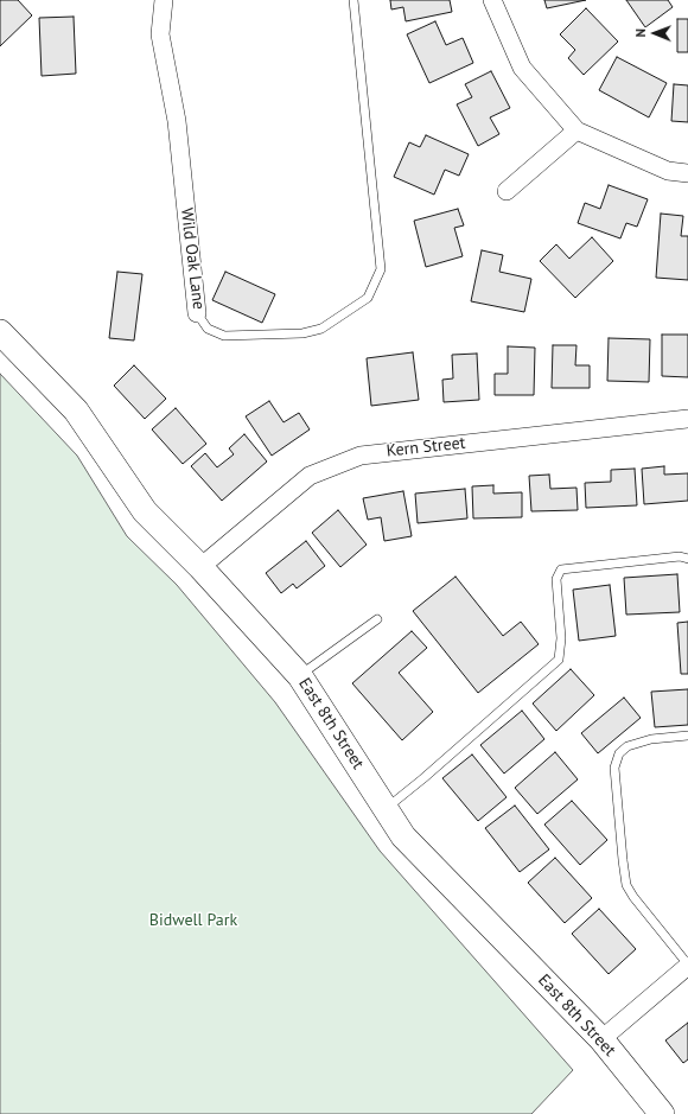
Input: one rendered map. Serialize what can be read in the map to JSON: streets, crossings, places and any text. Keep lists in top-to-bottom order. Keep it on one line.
{"streets":{"street":["Wild Oak Lane","Kern Street","East 8th Street"]},"crossings":[["Kern Street","East 8th Street"]],"parks":["Bidwell Park"],"north":"left"}
